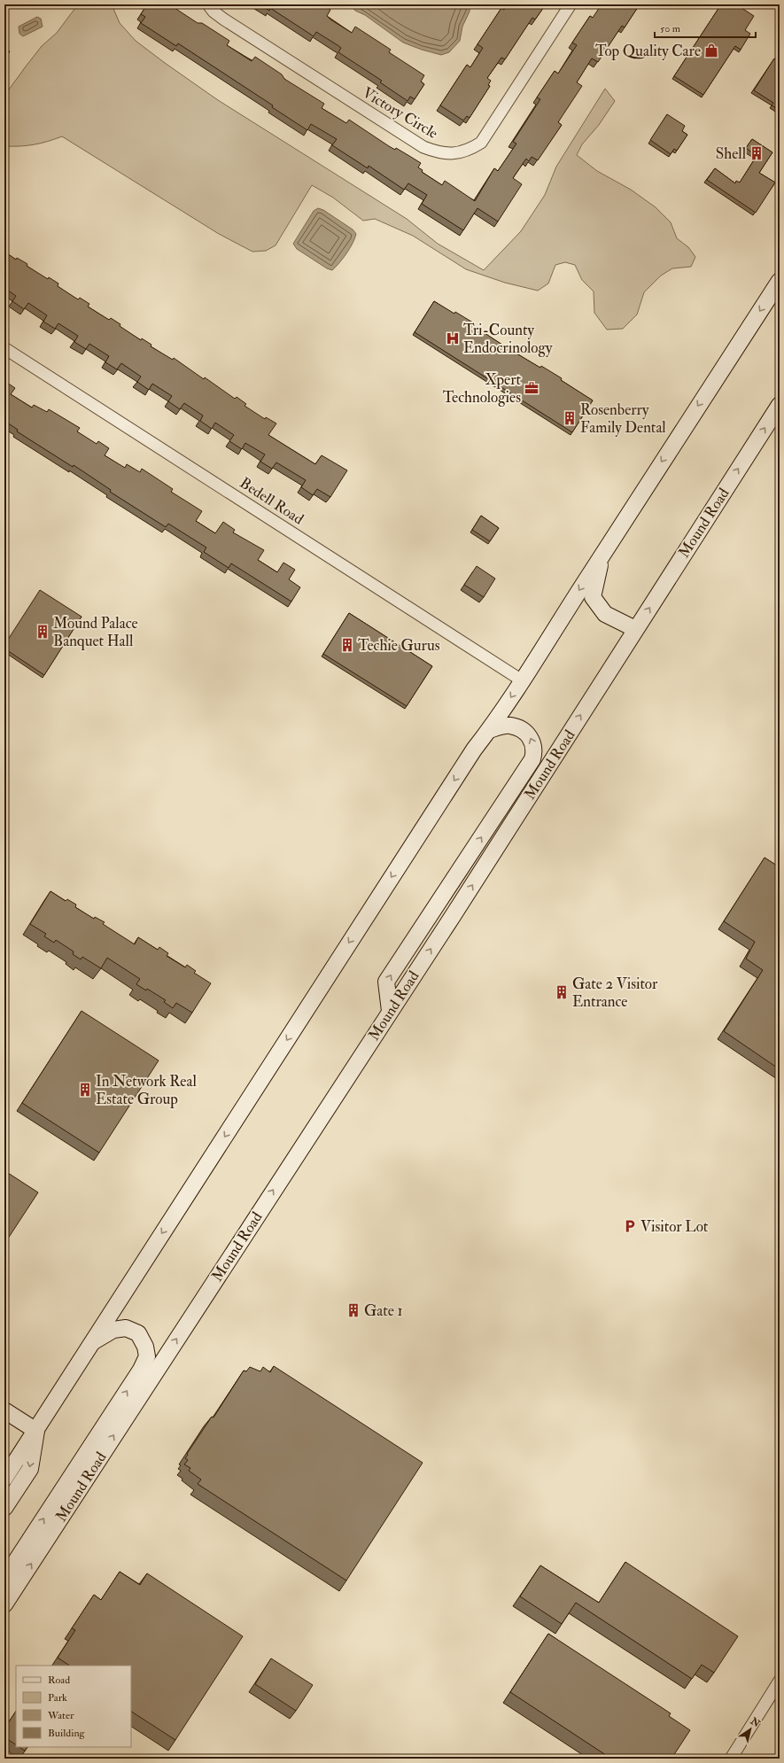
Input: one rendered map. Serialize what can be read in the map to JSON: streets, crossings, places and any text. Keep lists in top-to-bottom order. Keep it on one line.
{"streets":{"main road":["Mound Road"],"street":["Victory Circle","Bedell Road"]},"places":{"shop":["Top Quality Care"],"building":["Shell","Rosenberry Family Dental","Mound Palace Banquet Hall","Techie Gurus","Gate 2 Visitor Entrance","In Network Real Estate Group","Gate 1"],"hospital":["Tri-County Endocrinology"],"office":["Xpert Technologies"],"parking":["Visitor Lot"]},"legend":["Road","Park","Water","Building"],"scale_bar":"50 m","north":"top right"}
